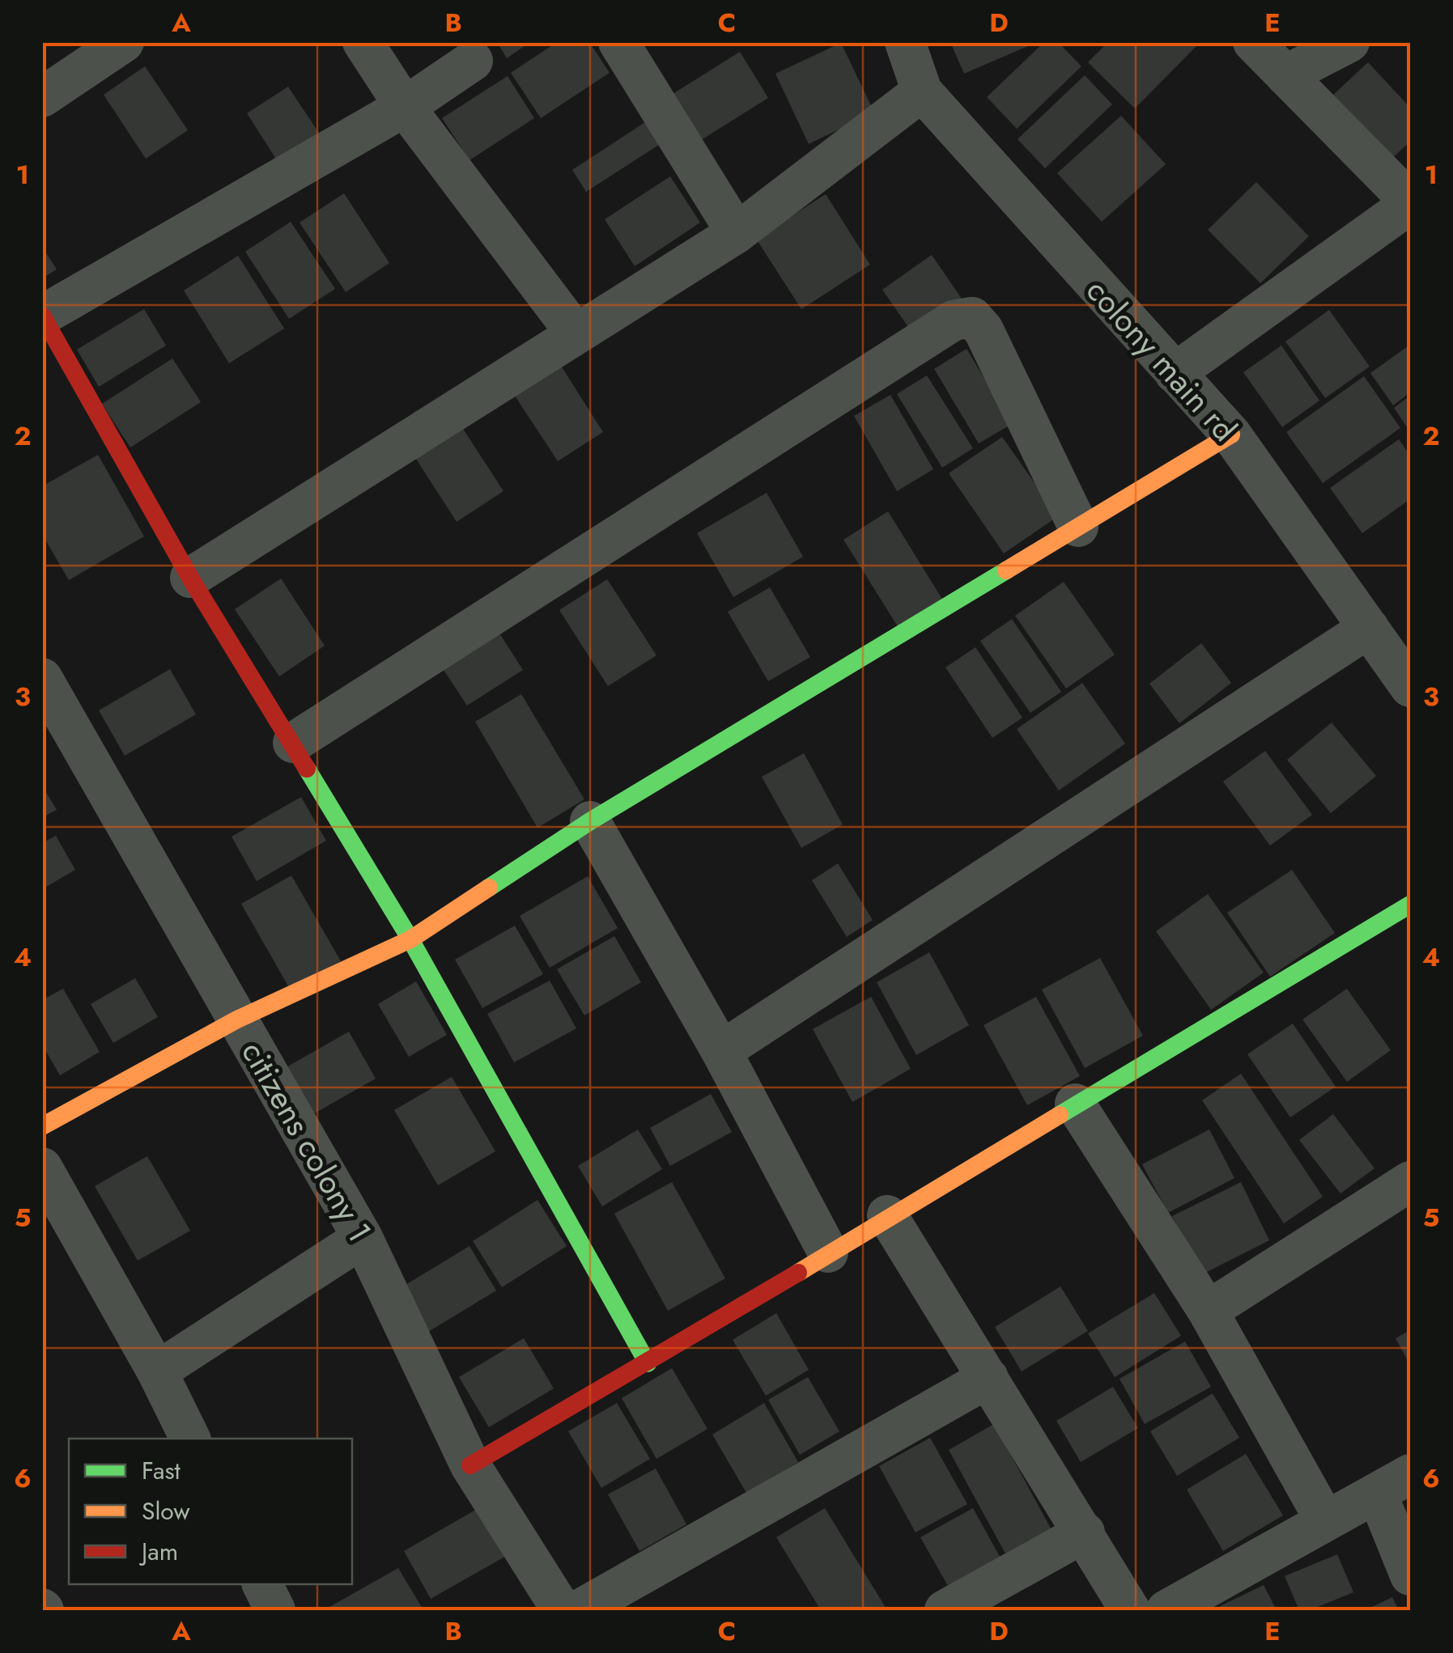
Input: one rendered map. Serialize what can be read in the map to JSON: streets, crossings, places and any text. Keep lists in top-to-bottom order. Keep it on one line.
{"streets":{"street":["colony main rd","citizens colony 1"]},"legend":["Fast","Slow","Jam"],"grid":{"columns":["A","B","C","D","E"],"rows":["1","2","3","4","5","6"]}}
